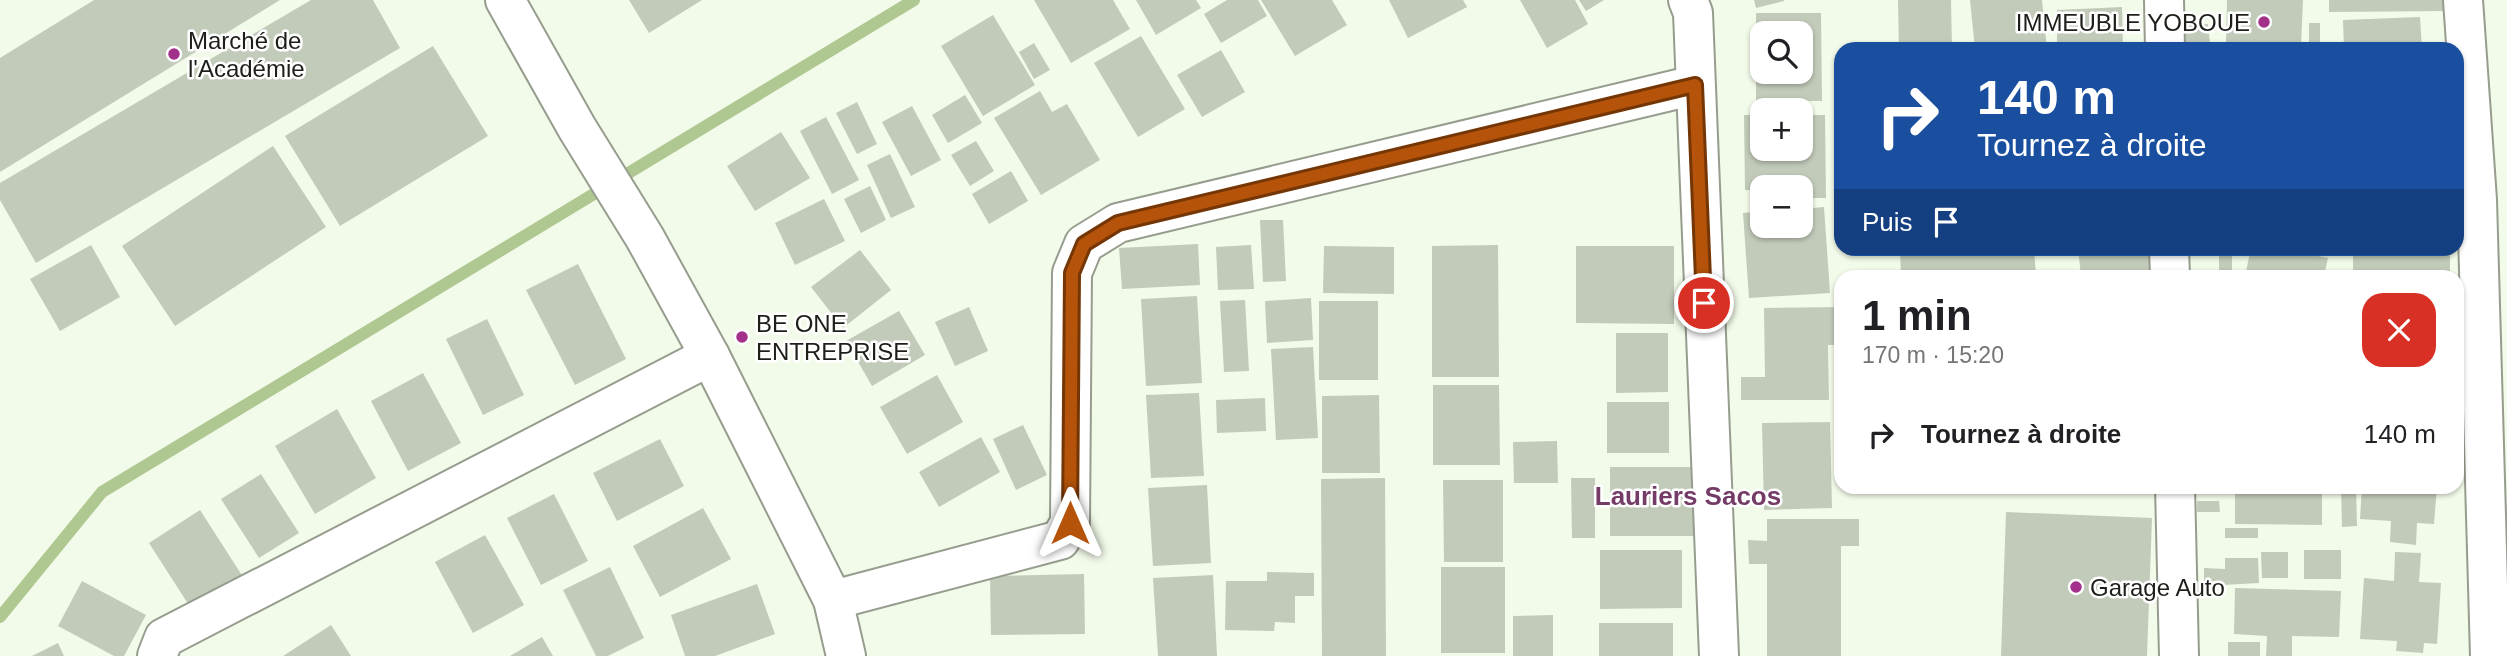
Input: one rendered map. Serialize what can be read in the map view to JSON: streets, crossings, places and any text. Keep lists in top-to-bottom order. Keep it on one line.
{"districts":["Lauriers Sacos"],"places":["IMMEUBLE YOBOUE","Marché de l'Académie","BE ONE ENTREPRISE","Garage Auto"],"page":{"map_buttons":["+","−"],"turn":["140 m","Tournez à droite"],"then":"Puis","heading":["1 min","170 m · 15:20"],"list":[{"name":"Tournez à droite","value":"140 m"}]}}
